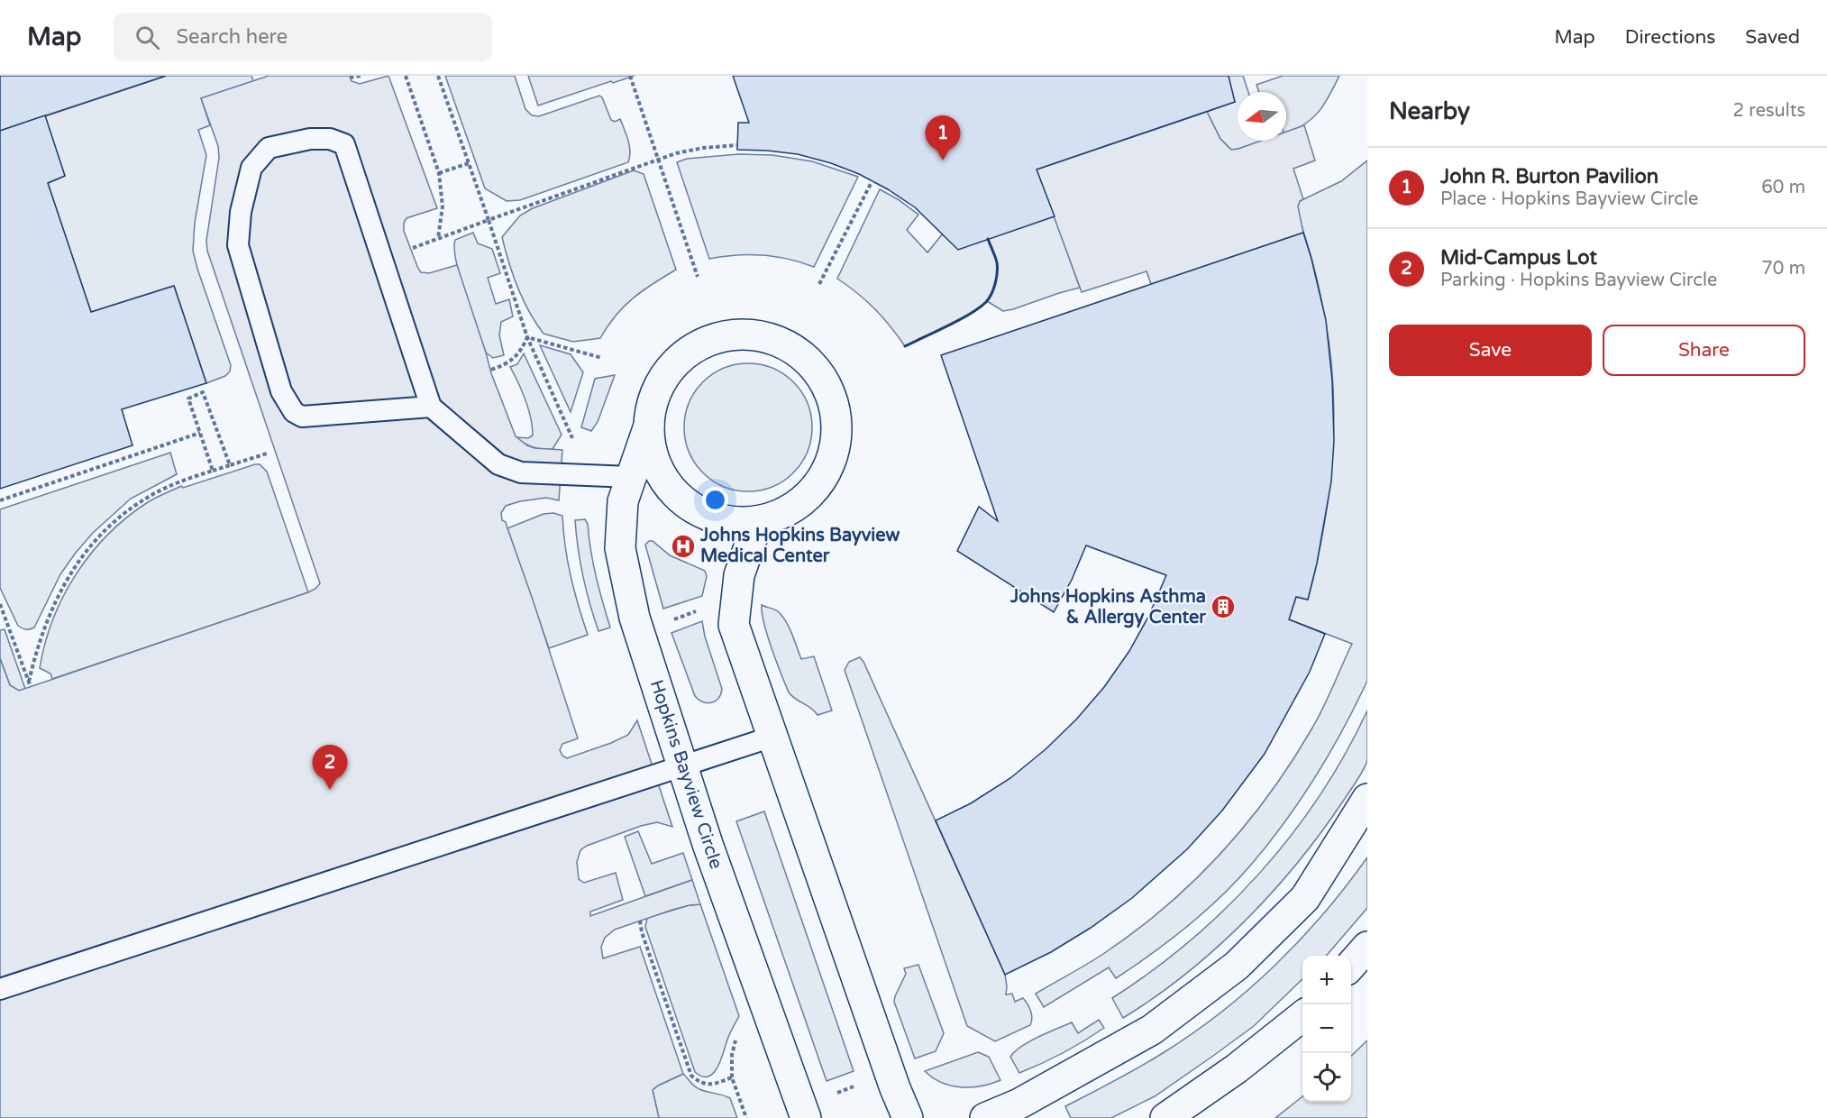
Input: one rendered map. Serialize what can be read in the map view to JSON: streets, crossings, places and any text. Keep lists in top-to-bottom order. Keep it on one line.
{"streets":{"street":["Hopkins Bayview Circle"]},"places":{"hospital":["Johns Hopkins Bayview Medical Center"],"building":["Johns Hopkins Asthma & Allergy Center"]},"north":"left","page":{"header":"Map","search":"Search here","nav":["Map","Directions","Saved"],"heading":["Nearby","2 results"],"pins":["1","2"],"list":[{"mark":"1","name":"John R. Burton Pavilion","note":"Place · Hopkins Bayview Circle","value":"60 m"},{"mark":"2","name":"Mid-Campus Lot","note":"Parking · Hopkins Bayview Circle","value":"70 m"}],"buttons":["Save","Share"],"map_buttons":["+","−"]}}
